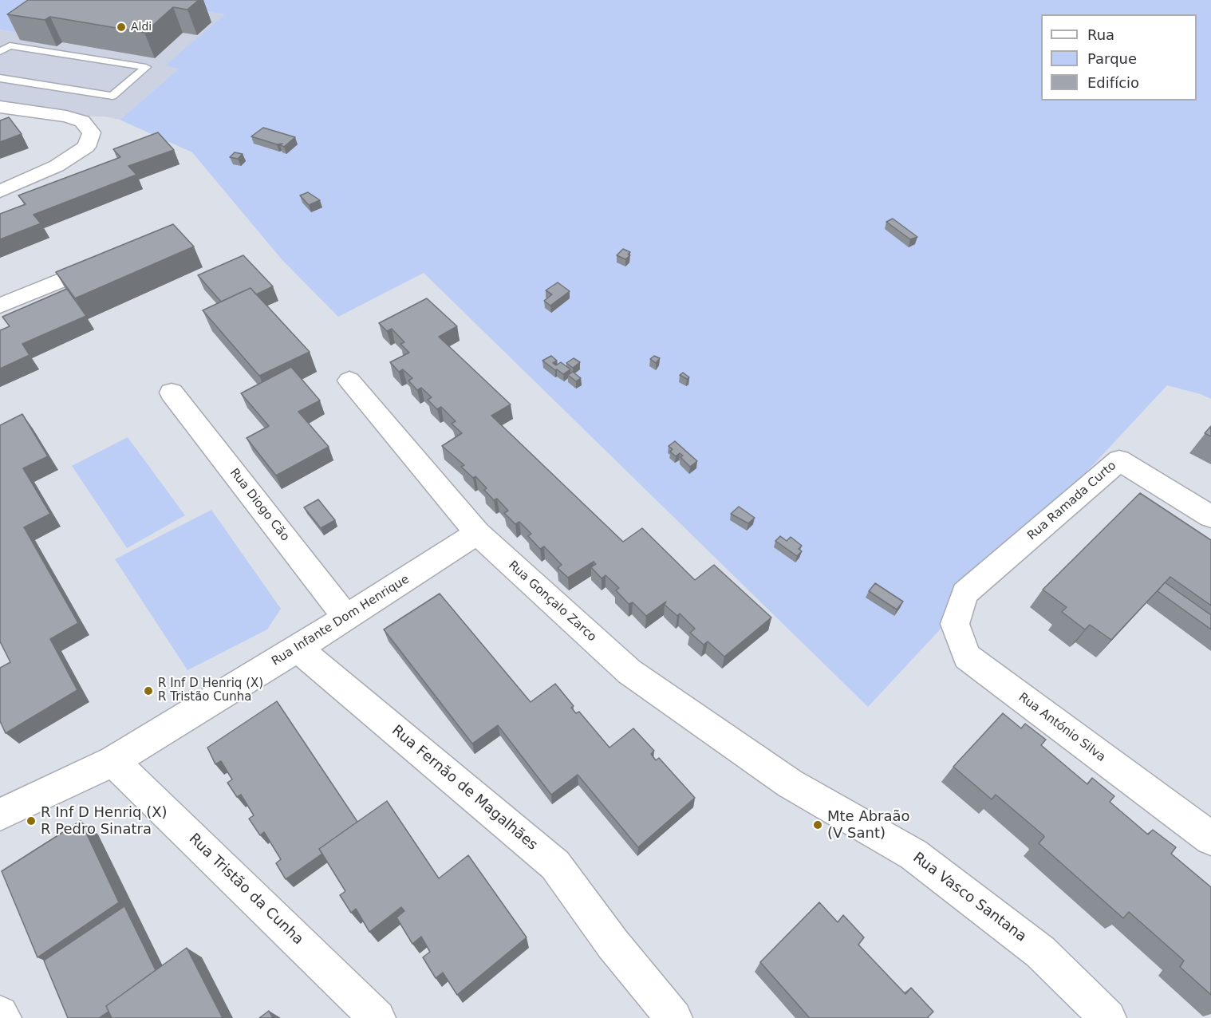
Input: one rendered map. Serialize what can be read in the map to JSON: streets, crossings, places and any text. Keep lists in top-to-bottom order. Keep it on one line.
{"streets":{"street":["Rua Ramada Curto","Rua Diogo Cão","Rua Gonçalo Zarco","Rua Infante Dom Henrique","Rua António Silva","Rua Fernão de Magalhães","Rua Tristão da Cunha","Rua Vasco Santana"]},"crossings":[["Rua Ramada Curto","Rua António Silva"],["Rua Diogo Cão","Rua Infante Dom Henrique"],["Rua Gonçalo Zarco","Rua Infante Dom Henrique"],["Rua Gonçalo Zarco","Rua Vasco Santana"],["Rua Infante Dom Henrique","Rua Fernão de Magalhães"],["Rua Infante Dom Henrique","Rua Tristão da Cunha"]],"places":["Aldi","R Inf D Henriq (X) R Tristão Cunha","R Inf D Henriq (X) R Pedro Sinatra","Mte Abraão (V Sant)"],"legend":["Rua","Parque","Edifício"]}
